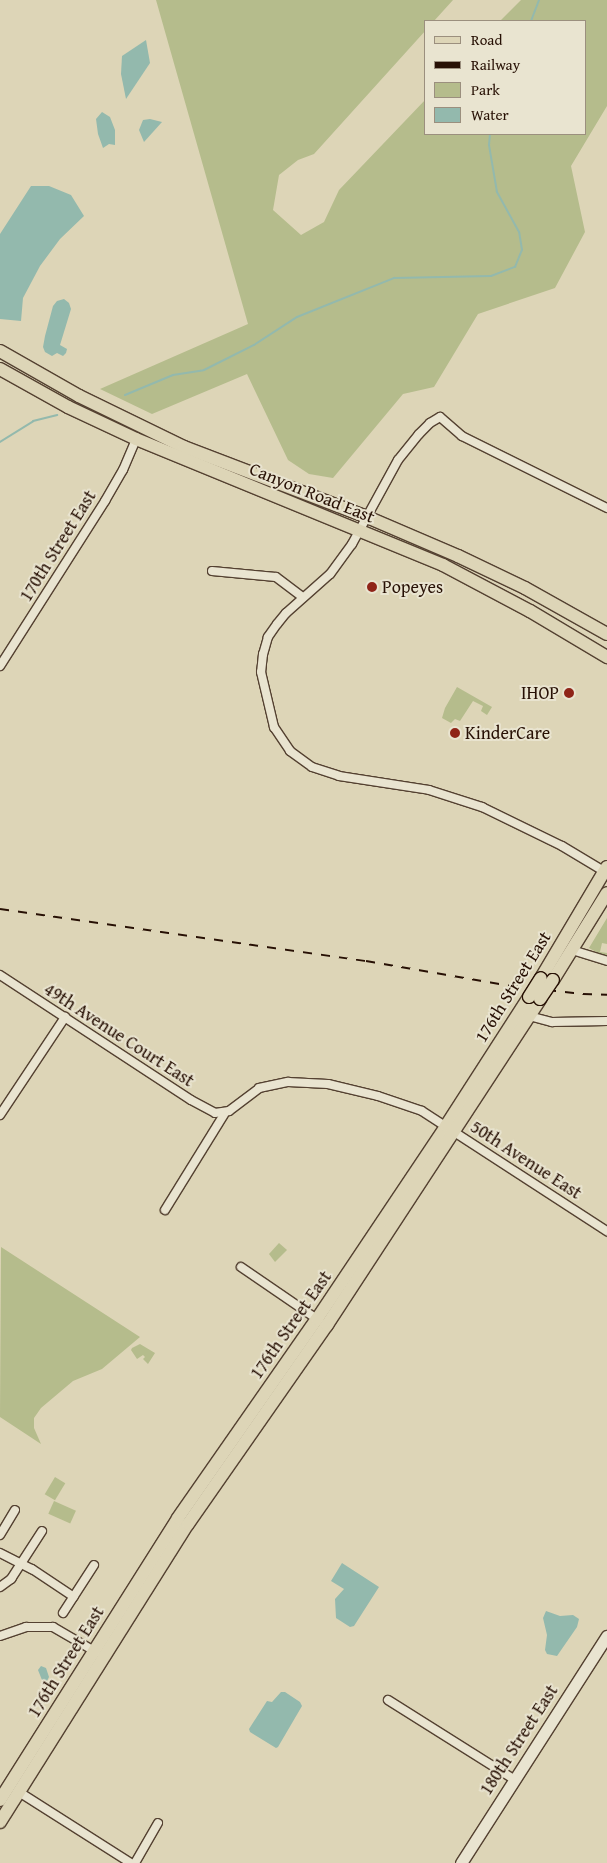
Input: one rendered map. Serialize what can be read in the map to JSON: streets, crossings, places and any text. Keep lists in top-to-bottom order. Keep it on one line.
{"streets":{"main road":["Canyon Road East","176th Street East"],"street":["170th Street East","49th Avenue Court East","50th Avenue East","180th Street East"]},"crossings":[["Canyon Road East","170th Street East"],["176th Street East","50th Avenue East"],["49th Avenue Court East","50th Avenue East"]],"places":["Popeyes","IHOP","KinderCare"],"legend":["Road","Railway","Park","Water"]}
